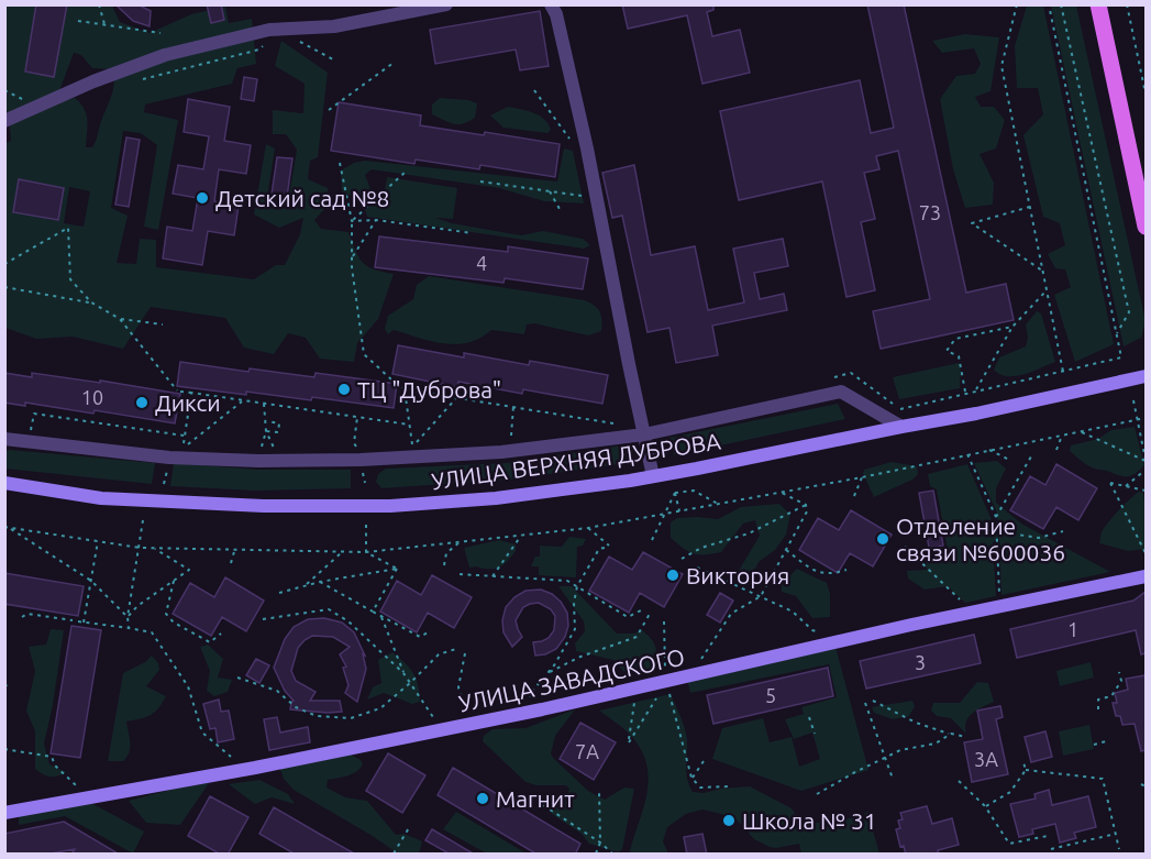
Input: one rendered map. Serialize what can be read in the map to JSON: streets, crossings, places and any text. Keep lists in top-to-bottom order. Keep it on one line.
{"streets":{"street":["УЛИЦА ВЕРХНЯЯ ДУБРОВА","УЛИЦА ЗАВАДСКОГО"]},"places":["Детский сад №8","ТЦ \"Дуброва\"","Дикси","Отделение связи №600036","Виктория","Магнит","Школа № 31"],"house_numbers":["73","4","10","1","3","5","7А","3А"]}
